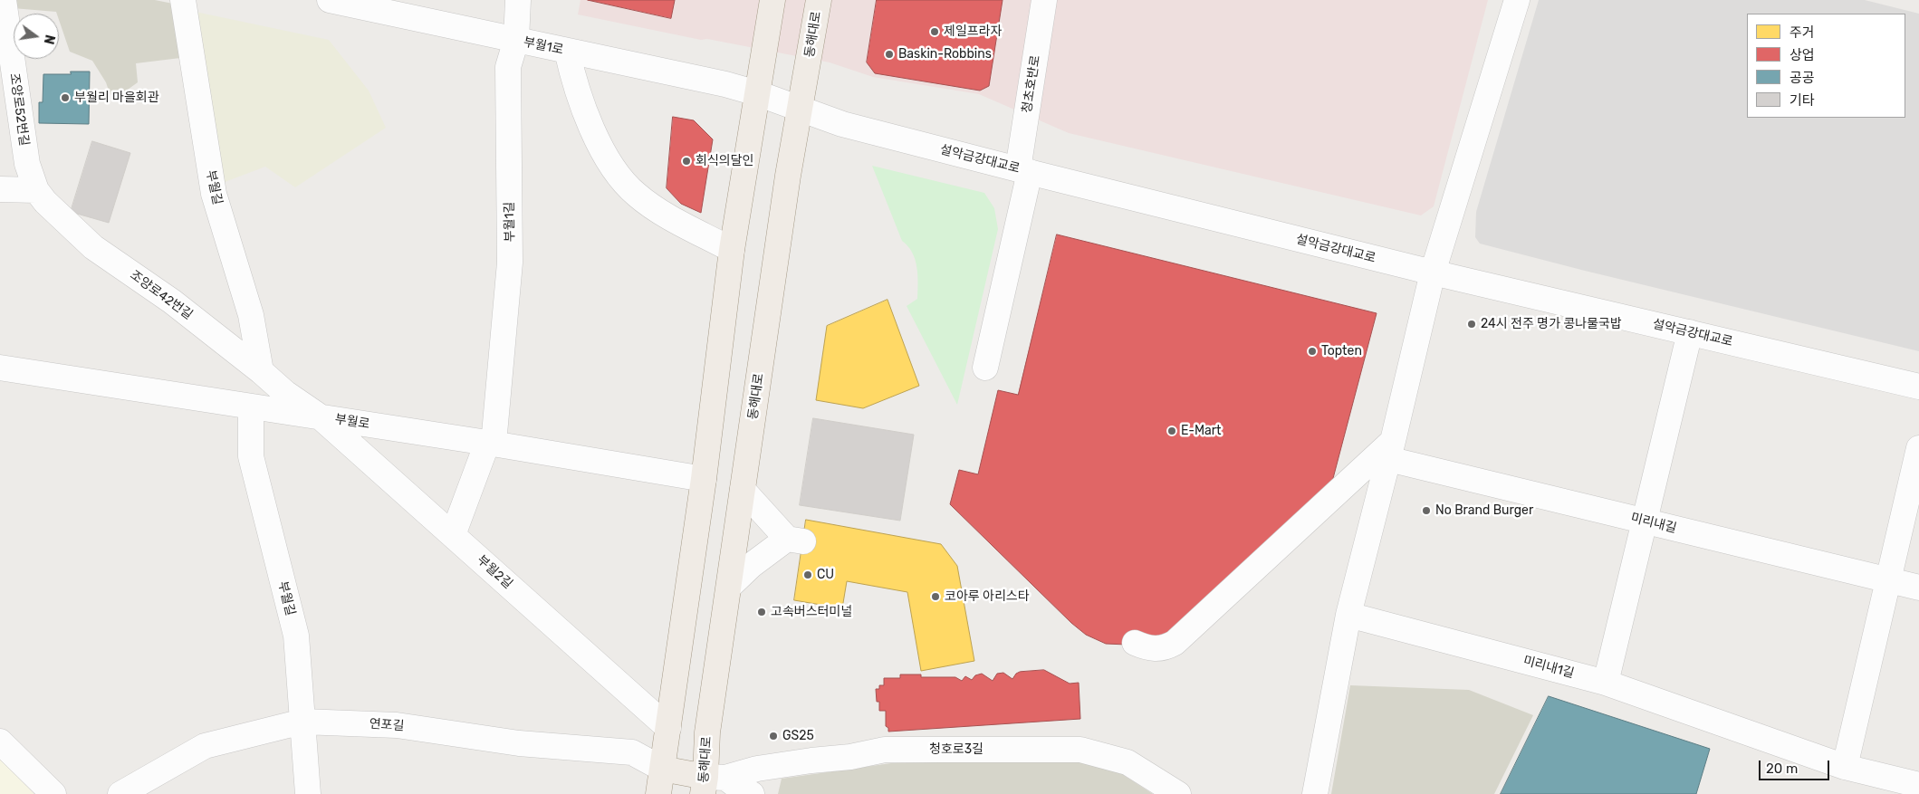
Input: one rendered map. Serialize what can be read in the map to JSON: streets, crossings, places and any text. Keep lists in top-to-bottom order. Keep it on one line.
{"streets":{"main road":["동해대로"],"street":["부월1로","청초호반로","조양로52번길","설악금강대교로","부월길","부월1길","조양로42번길","부월로","미리내길","부월2길","미리내1길","연포길","청호로3길"]},"crossings":[["동해대로","설악금강대교로"],["동해대로","청호로3길"],["부월1로","설악금강대교로"],["부월1로","부월1길"],["청초호반로","설악금강대교로"],["조양로52번길","조양로42번길"],["부월길","조양로42번길"],["부월길","부월로"],["부월길","연포길"],["부월1길","부월로"],["부월1길","부월2길"],["조양로42번길","부월로"],["조양로42번길","부월2길"],["부월로","부월2길"]],"places":["제일프라자","Baskin-Robbins","부월리 마을회관","회식의달인","24시 전주 명가 콩나물국밥","Topten","E-Mart","No Brand Burger","CU","코아루 아리스타","고속버스터미널","GS25"],"legend":["주거","상업","공공","기타"],"scale_bar":"20 m","north":"right"}
